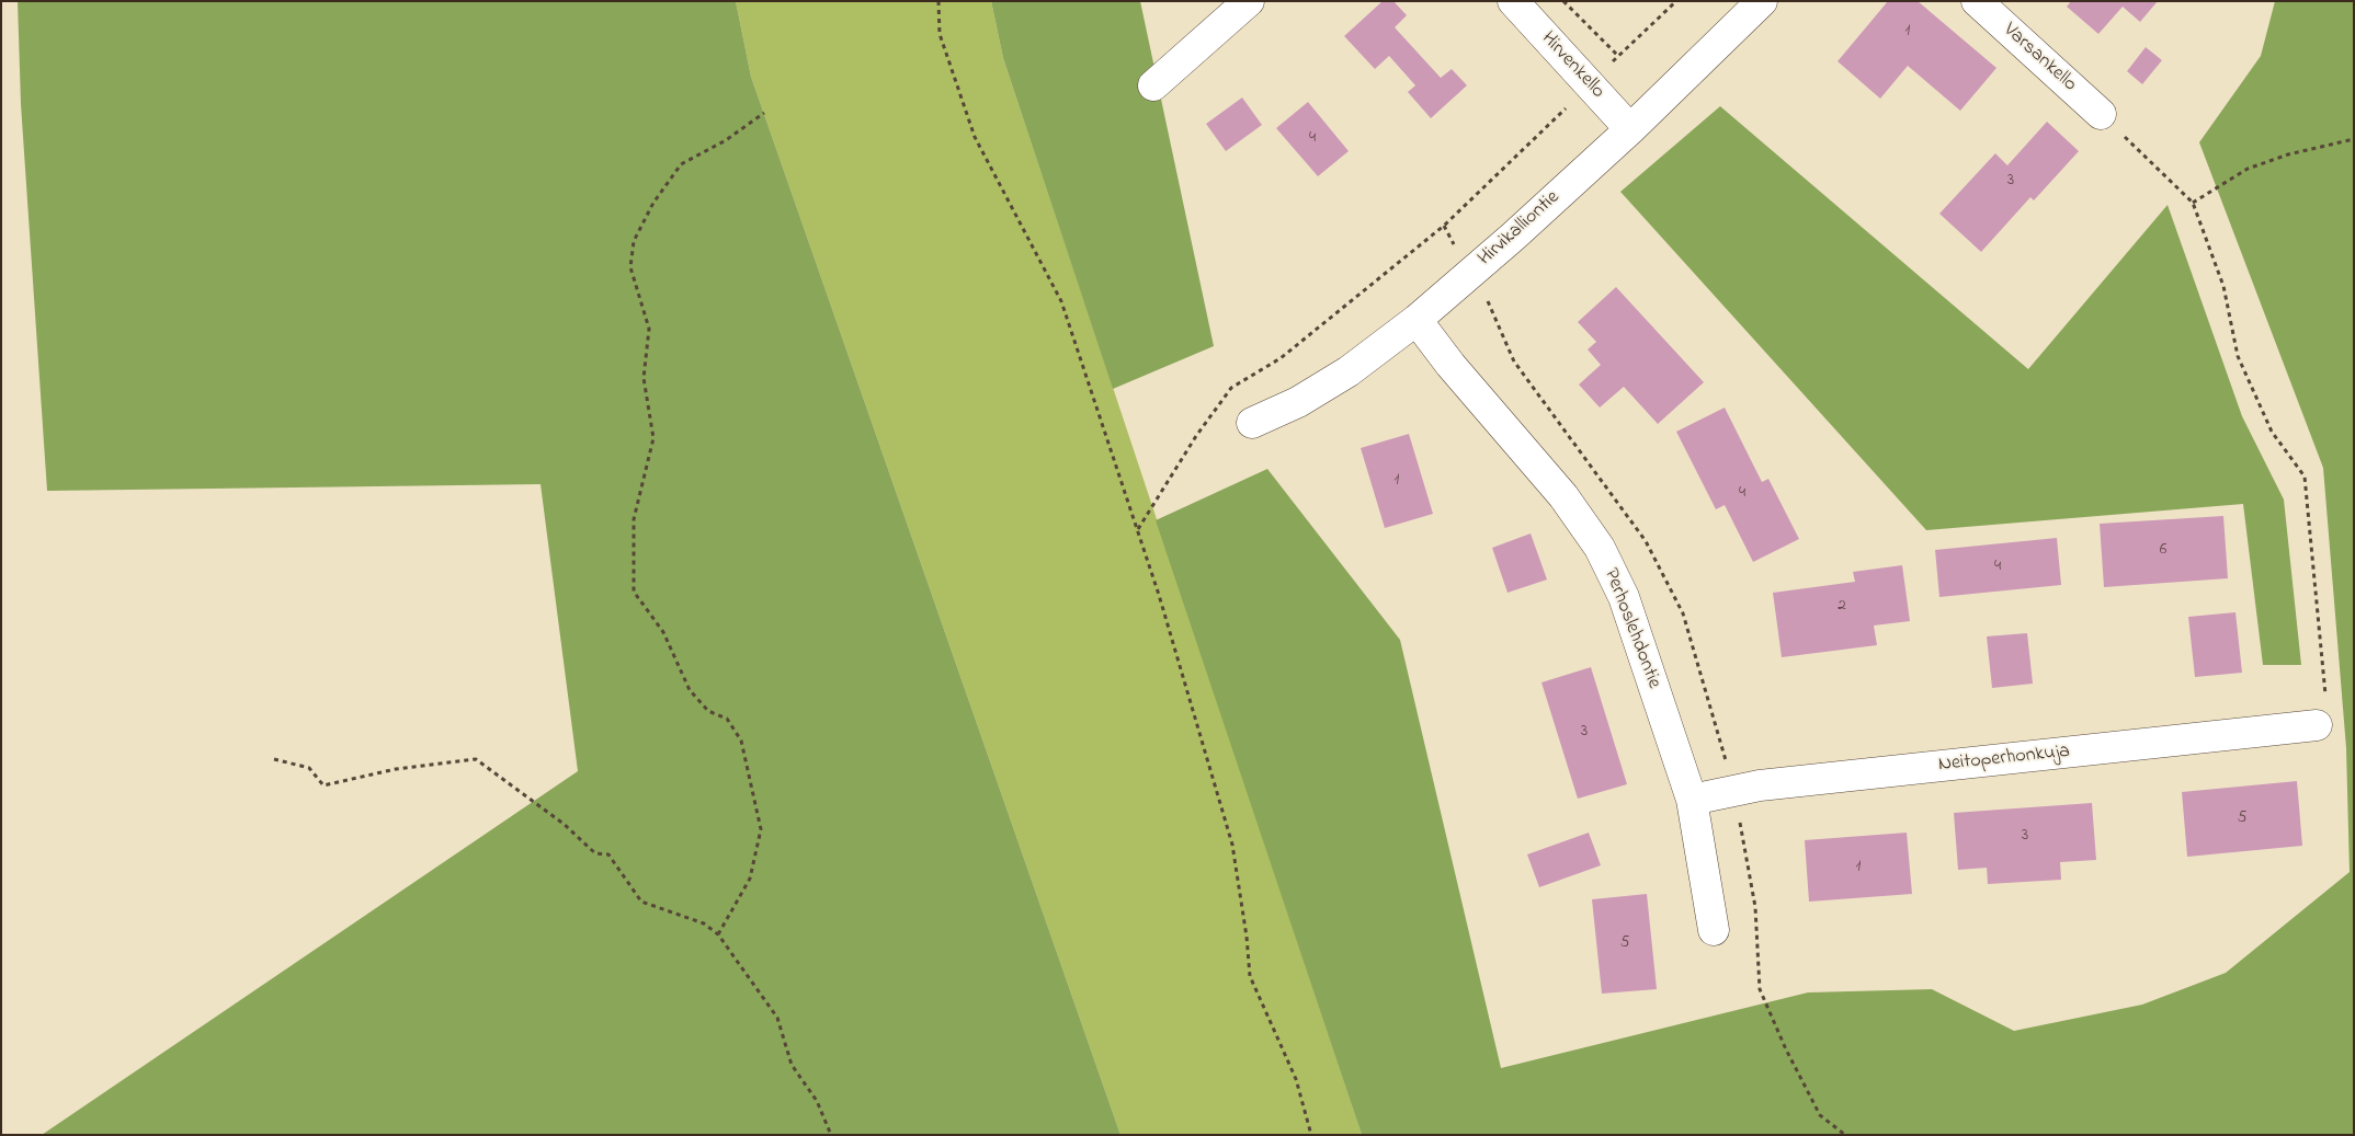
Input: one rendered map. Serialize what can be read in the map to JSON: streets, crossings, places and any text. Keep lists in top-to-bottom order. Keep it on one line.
{"streets":{"street":["Varsankello","Hirvenkello","Hirvikalliontie","Perhoslehdontie","Neitoperhonkuja"]},"crossings":[["Hirvenkello","Hirvikalliontie"],["Hirvikalliontie","Perhoslehdontie"],["Perhoslehdontie","Neitoperhonkuja"]],"house_numbers":["1","4","3","1","4","6","4","2","3","5","3","1","5"]}
